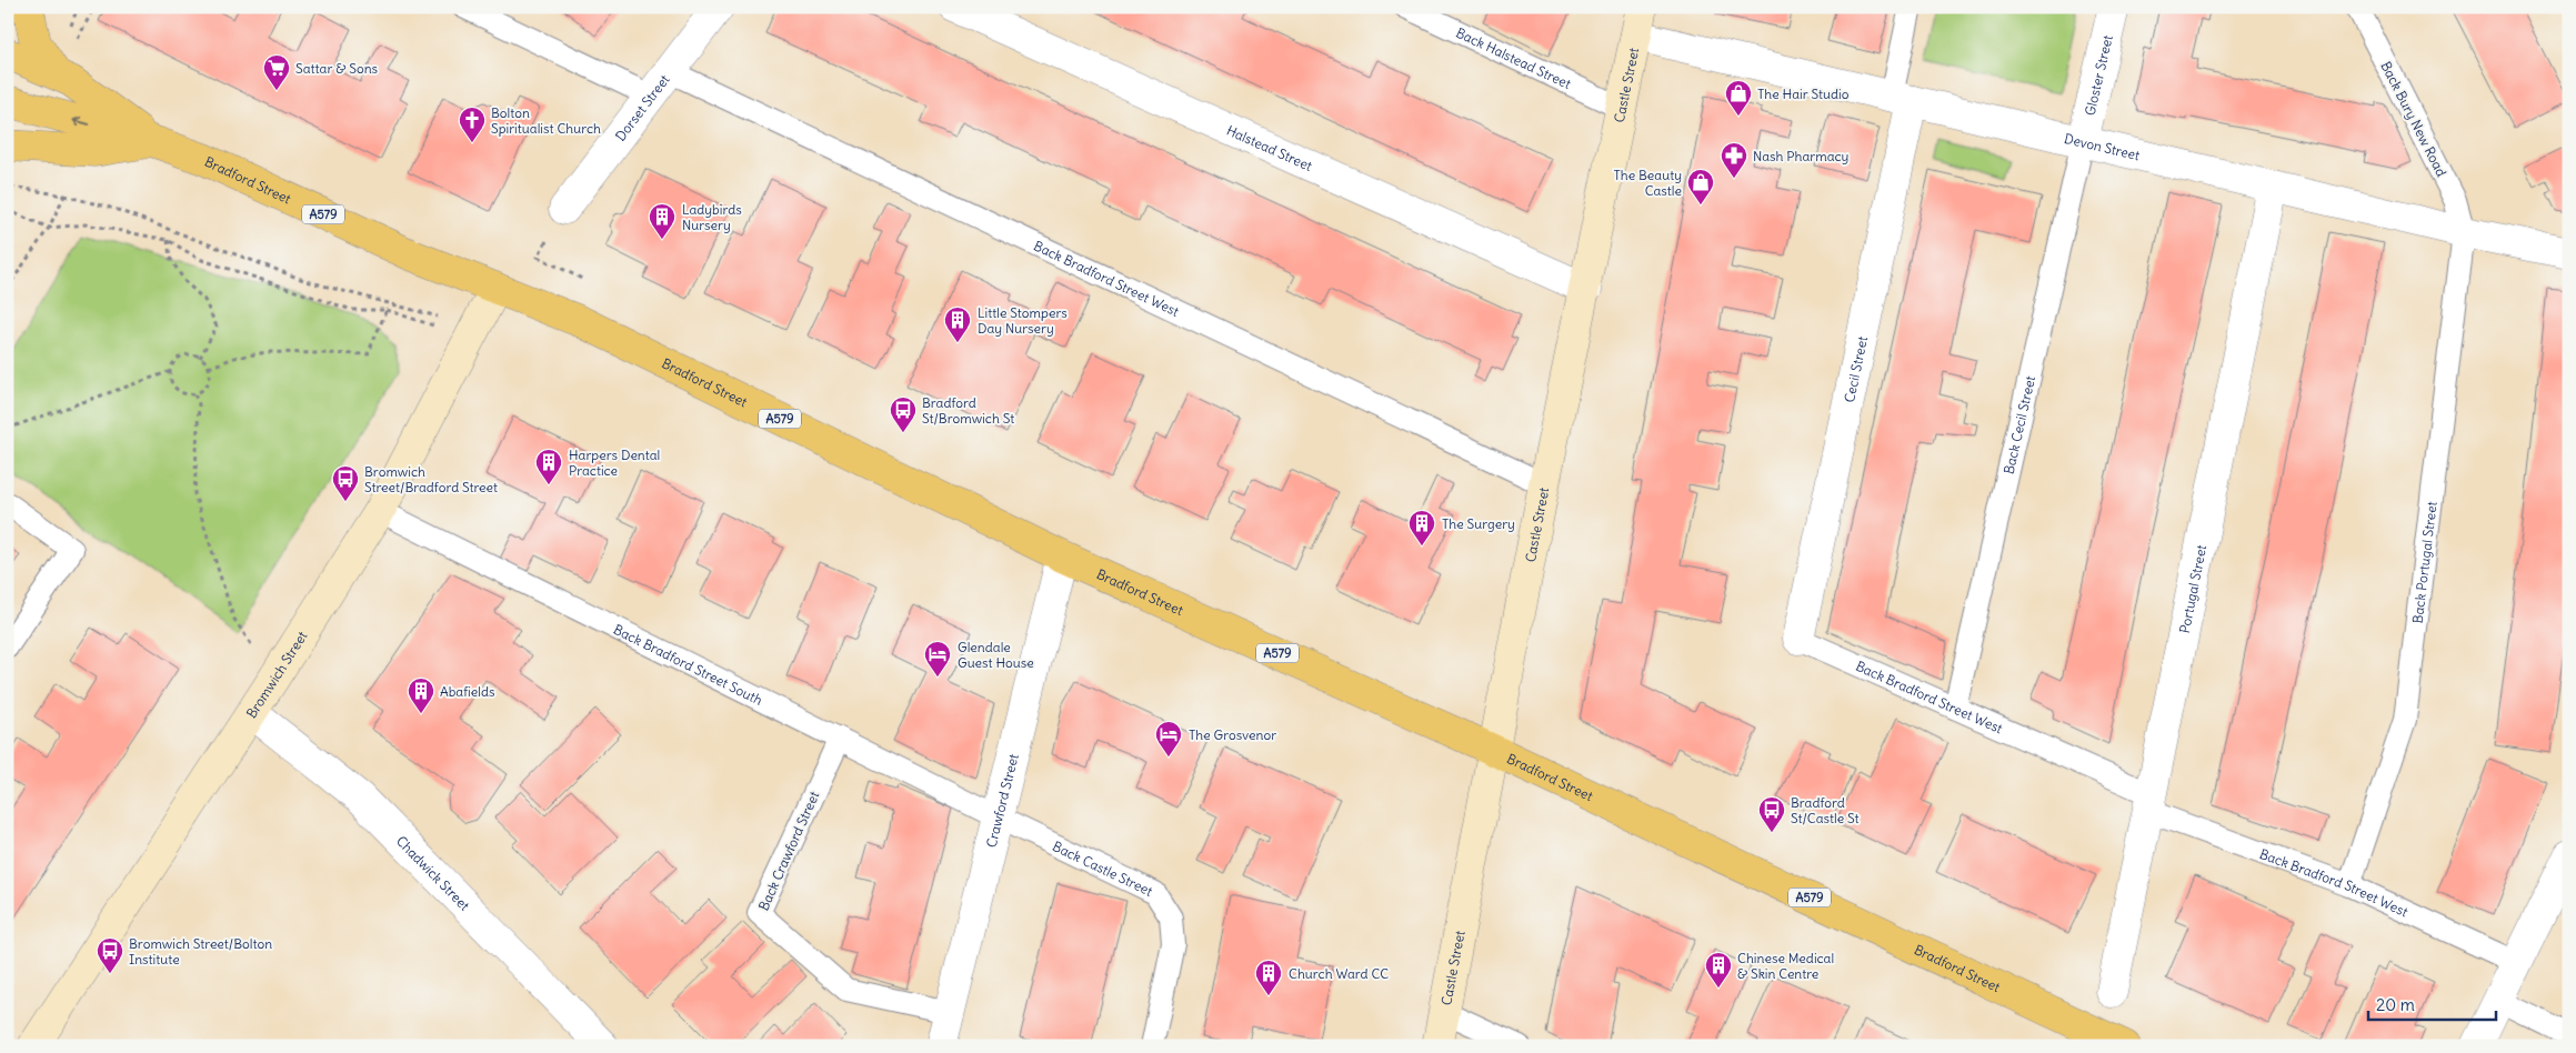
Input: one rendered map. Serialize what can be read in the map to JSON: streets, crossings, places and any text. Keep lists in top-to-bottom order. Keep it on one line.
{"streets":{"main road":["Castle Street","Bradford Street","A579","Bromwich Street"],"street":["Gloster Street","Dorset Street","Devon Street","Halstead Street","Cecil Street","Portugal Street","Crawford Street","Chadwick Street"],"lane":["Back Halstead Street","Back Bury New Road","Back Bradford Street West","Back Cecil Street","Back Portugal Street","Back Bradford Street South","Back Crawford Street","Back Castle Street"]},"crossings":[["Back Halstead Street","Castle Street"],["Gloster Street","Devon Street"],["Gloster Street","Back Cecil Street"],["Castle Street","Devon Street"],["Castle Street","Halstead Street"],["Castle Street","Bradford Street"],["Castle Street","Back Bradford Street West"],["Dorset Street","Back Bradford Street West"],["Back Bury New Road","Devon Street"],["Back Bury New Road","Back Portugal Street"],["Devon Street","Cecil Street"],["Devon Street","Back Cecil Street"],["Devon Street","Back Portugal Street"],["Devon Street","Portugal Street"],["Bradford Street","Bromwich Street"],["Bradford Street","Crawford Street"],["Back Bradford Street West","Cecil Street"],["Back Bradford Street West","Back Cecil Street"],["Back Bradford Street West","Back Portugal Street"],["Back Bradford Street West","Portugal Street"],["Back Bradford Street South","Bromwich Street"],["Back Bradford Street South","Crawford Street"],["Back Bradford Street South","Back Crawford Street"],["Back Bradford Street South","Back Castle Street"],["Bromwich Street","Chadwick Street"],["Crawford Street","Back Crawford Street"],["Crawford Street","Back Castle Street"]],"places":{"supermarket":["Sattar & Sons"],"shop":["The Hair Studio","The Beauty Castle"],"church":["Bolton Spiritualist Church"],"pharmacy":["Nash Pharmacy"],"building":["Ladybirds Nursery","Little Stompers Day Nursery","Harpers Dental Practice","The Surgery","Abafields","Chinese Medical & Skin Centre","Church Ward CC"],"bus stop":["Bradford St/Bromwich St","Bromwich Street/Bradford Street","Bradford St/Castle St","Bromwich Street/Bolton Institute"],"hotel":["Glendale Guest House","The Grosvenor"]},"scale_bar":"20 m"}
